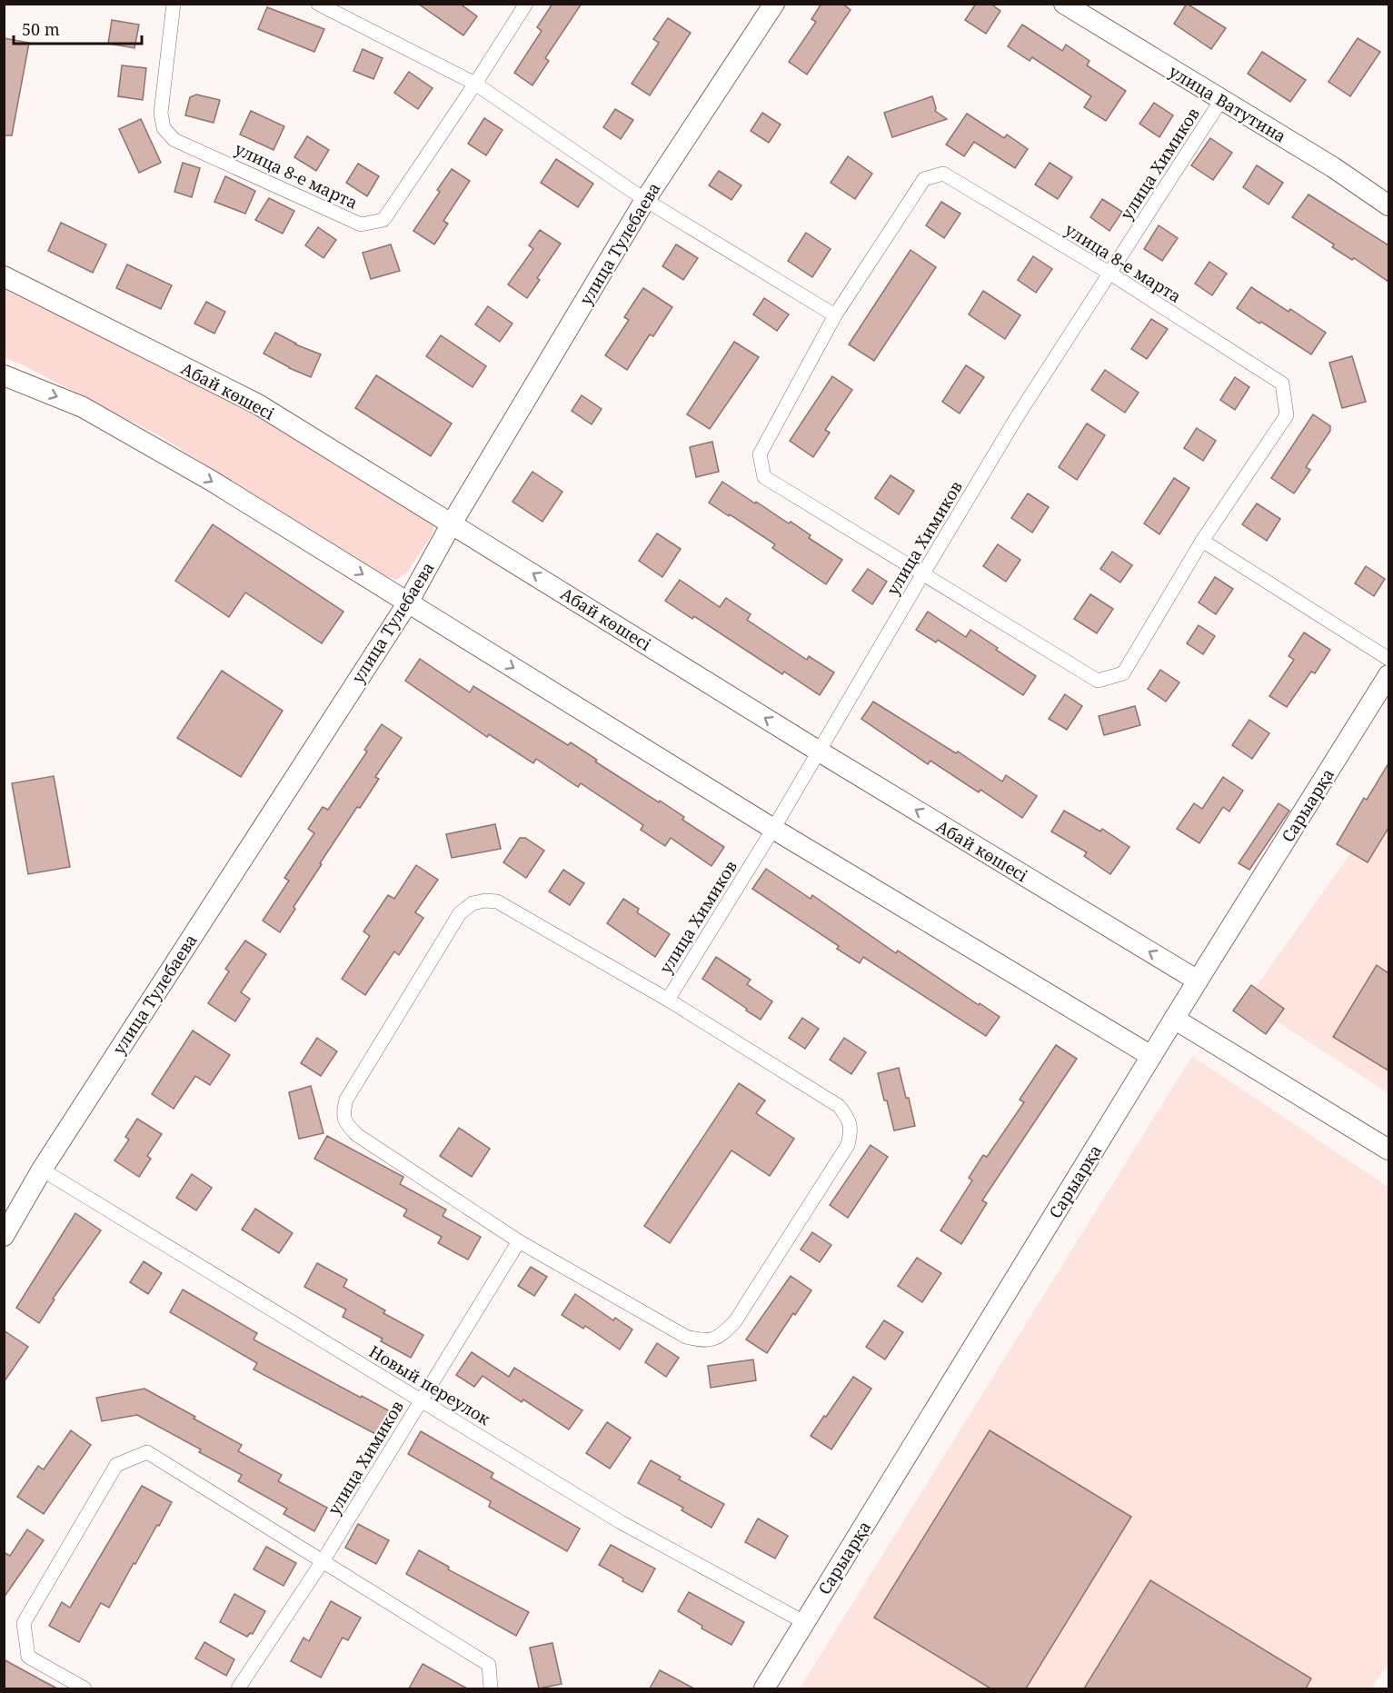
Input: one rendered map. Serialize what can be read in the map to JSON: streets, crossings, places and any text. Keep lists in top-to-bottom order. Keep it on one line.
{"streets":{"street":["улица Ватутина","улица Химиков","улица 8-е марта","улица Тулебаева","Абай көшесі","Сарыарқа","Новый переулок"]},"crossings":[["улица Ватутина","улица Химиков"],["улица Химиков","улица 8-е марта"],["улица Химиков","Абай көшесі"],["улица Химиков","Новый переулок"],["улица Тулебаева","Абай көшесі"],["улица Тулебаева","Новый переулок"],["Абай көшесі","Сарыарқа"],["Сарыарқа","Новый переулок"]],"scale_bar":"50 m"}
